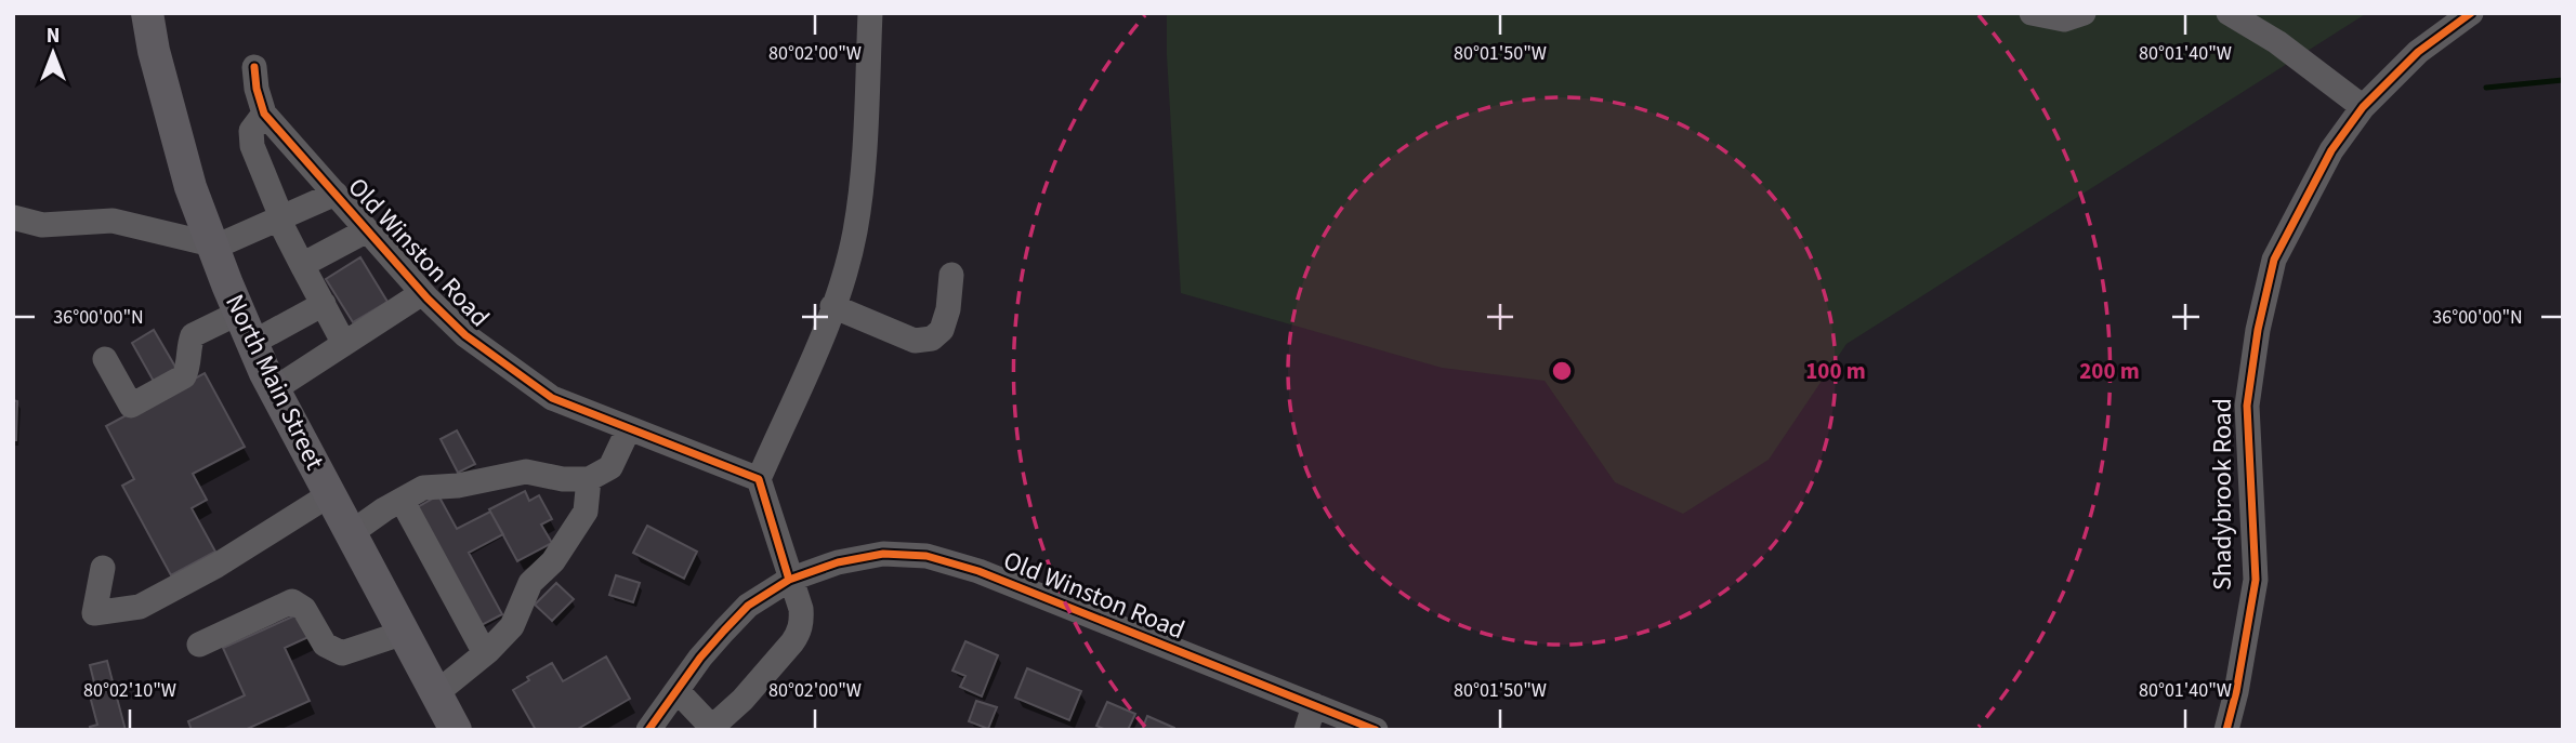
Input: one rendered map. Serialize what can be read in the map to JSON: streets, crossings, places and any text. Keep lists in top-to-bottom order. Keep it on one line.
{"streets":{"main road":["North Main Street"],"street":["Old Winston Road","Shadybrook Road"]},"north":"top","coordinates":["80°02'00\"W","80°01'50\"W","80°01'40\"W","36°00'00\"N","80°02'10\"W"],"rings":["100 m","200 m"]}
